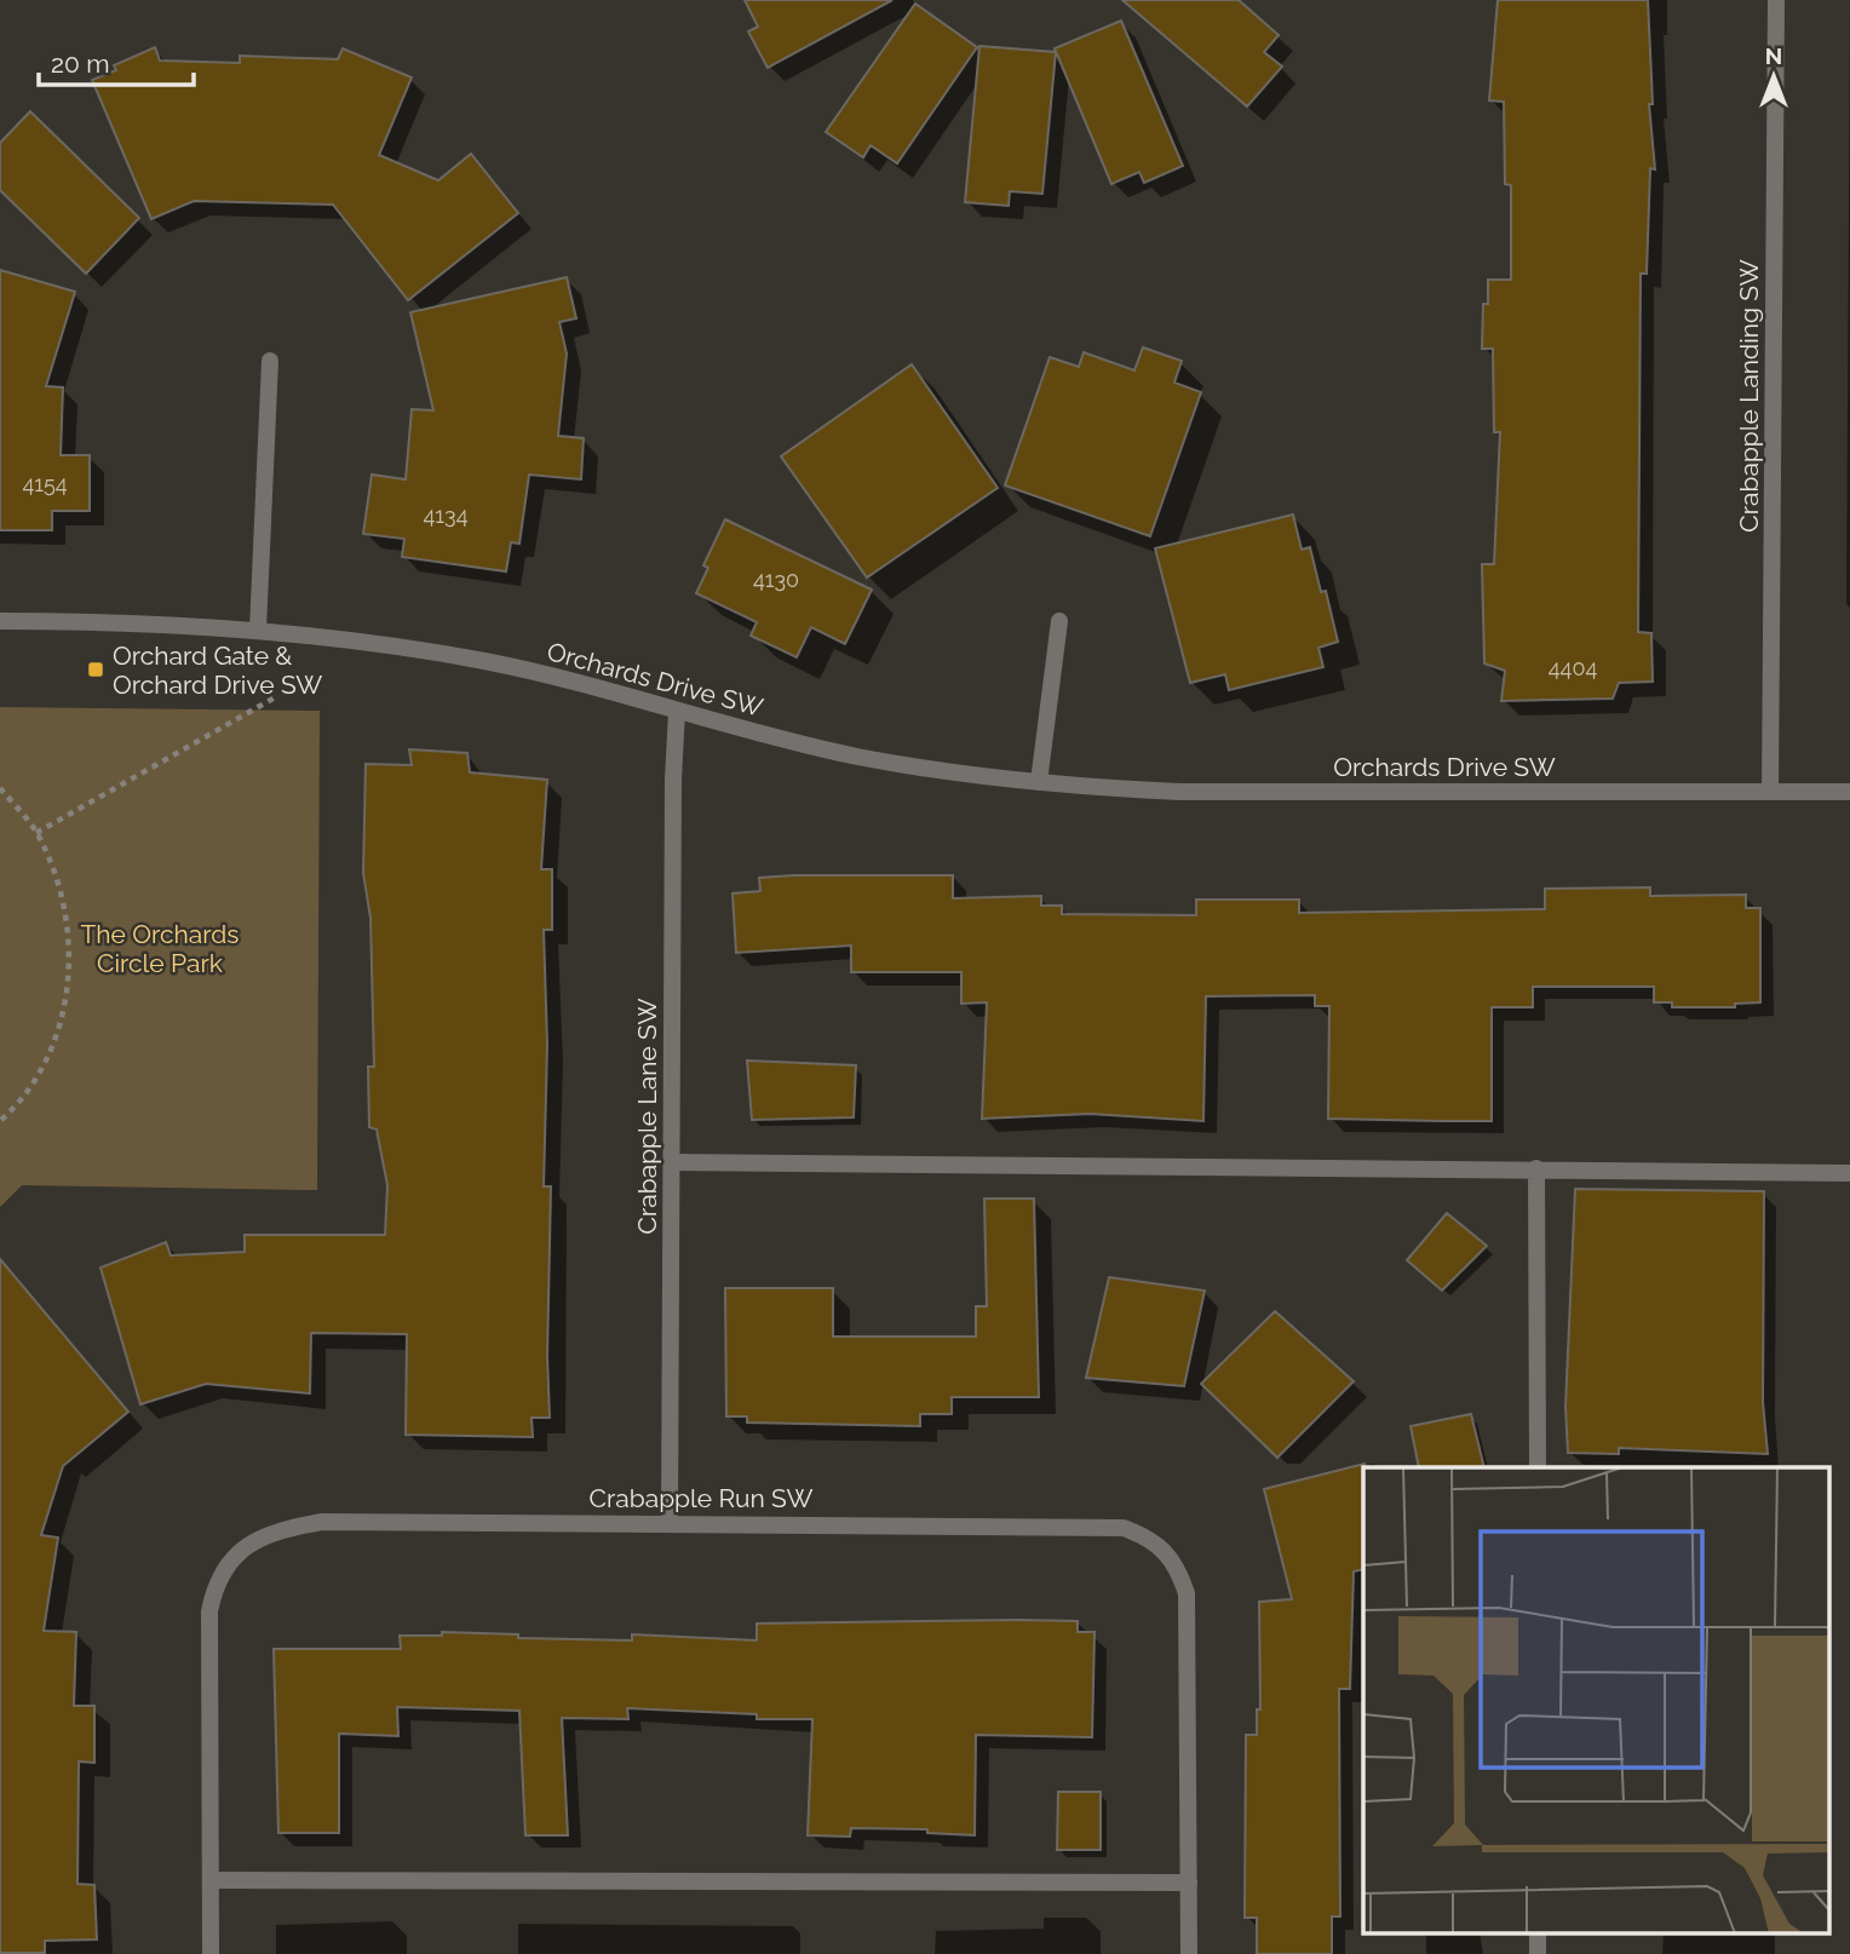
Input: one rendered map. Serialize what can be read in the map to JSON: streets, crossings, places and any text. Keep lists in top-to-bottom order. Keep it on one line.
{"streets":{"street":["Crabapple Landing SW","Orchards Drive SW","Crabapple Lane SW","Crabapple Run SW"]},"crossings":[["Crabapple Landing SW","Orchards Drive SW"],["Orchards Drive SW","Crabapple Lane SW"],["Crabapple Lane SW","Crabapple Run SW"]],"parks":["The Orchards Circle Park"],"places":{"transit":["Orchard Gate & Orchard Drive SW"]},"house_numbers":["4154","4134","4130","4404"],"scale_bar":"20 m","north":"top"}
